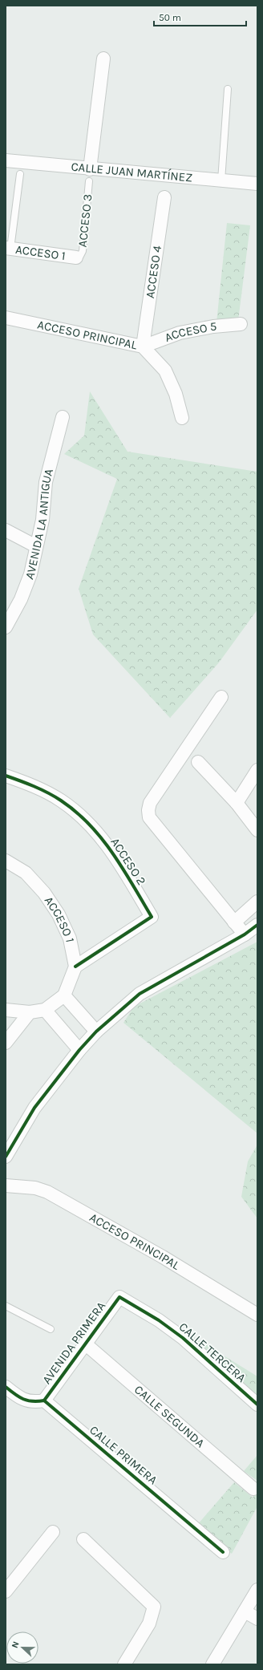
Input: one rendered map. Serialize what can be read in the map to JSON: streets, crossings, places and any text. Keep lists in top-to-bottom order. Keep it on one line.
{"streets":{"street":["CALLE JUAN MARTÍNEZ","ACCESO 1","ACCESO 4","ACCESO 5","ACCESO PRINCIPAL","AVENIDA LA ANTIGUA","ACCESO 2","AVENIDA PRIMERA","CALLE TERCERA","CALLE SEGUNDA","CALLE PRIMERA"],"lane":["ACCESO 3"]},"crossings":[["CALLE JUAN MARTÍNEZ","ACCESO 3"],["ACCESO 3","ACCESO 1"],["ACCESO 1","ACCESO 2"],["ACCESO 4","ACCESO 5"],["ACCESO 4","ACCESO PRINCIPAL"],["ACCESO 5","ACCESO PRINCIPAL"],["AVENIDA PRIMERA","CALLE TERCERA"],["AVENIDA PRIMERA","CALLE SEGUNDA"],["AVENIDA PRIMERA","CALLE PRIMERA"]],"scale_bar":"50 m","north":"left"}
